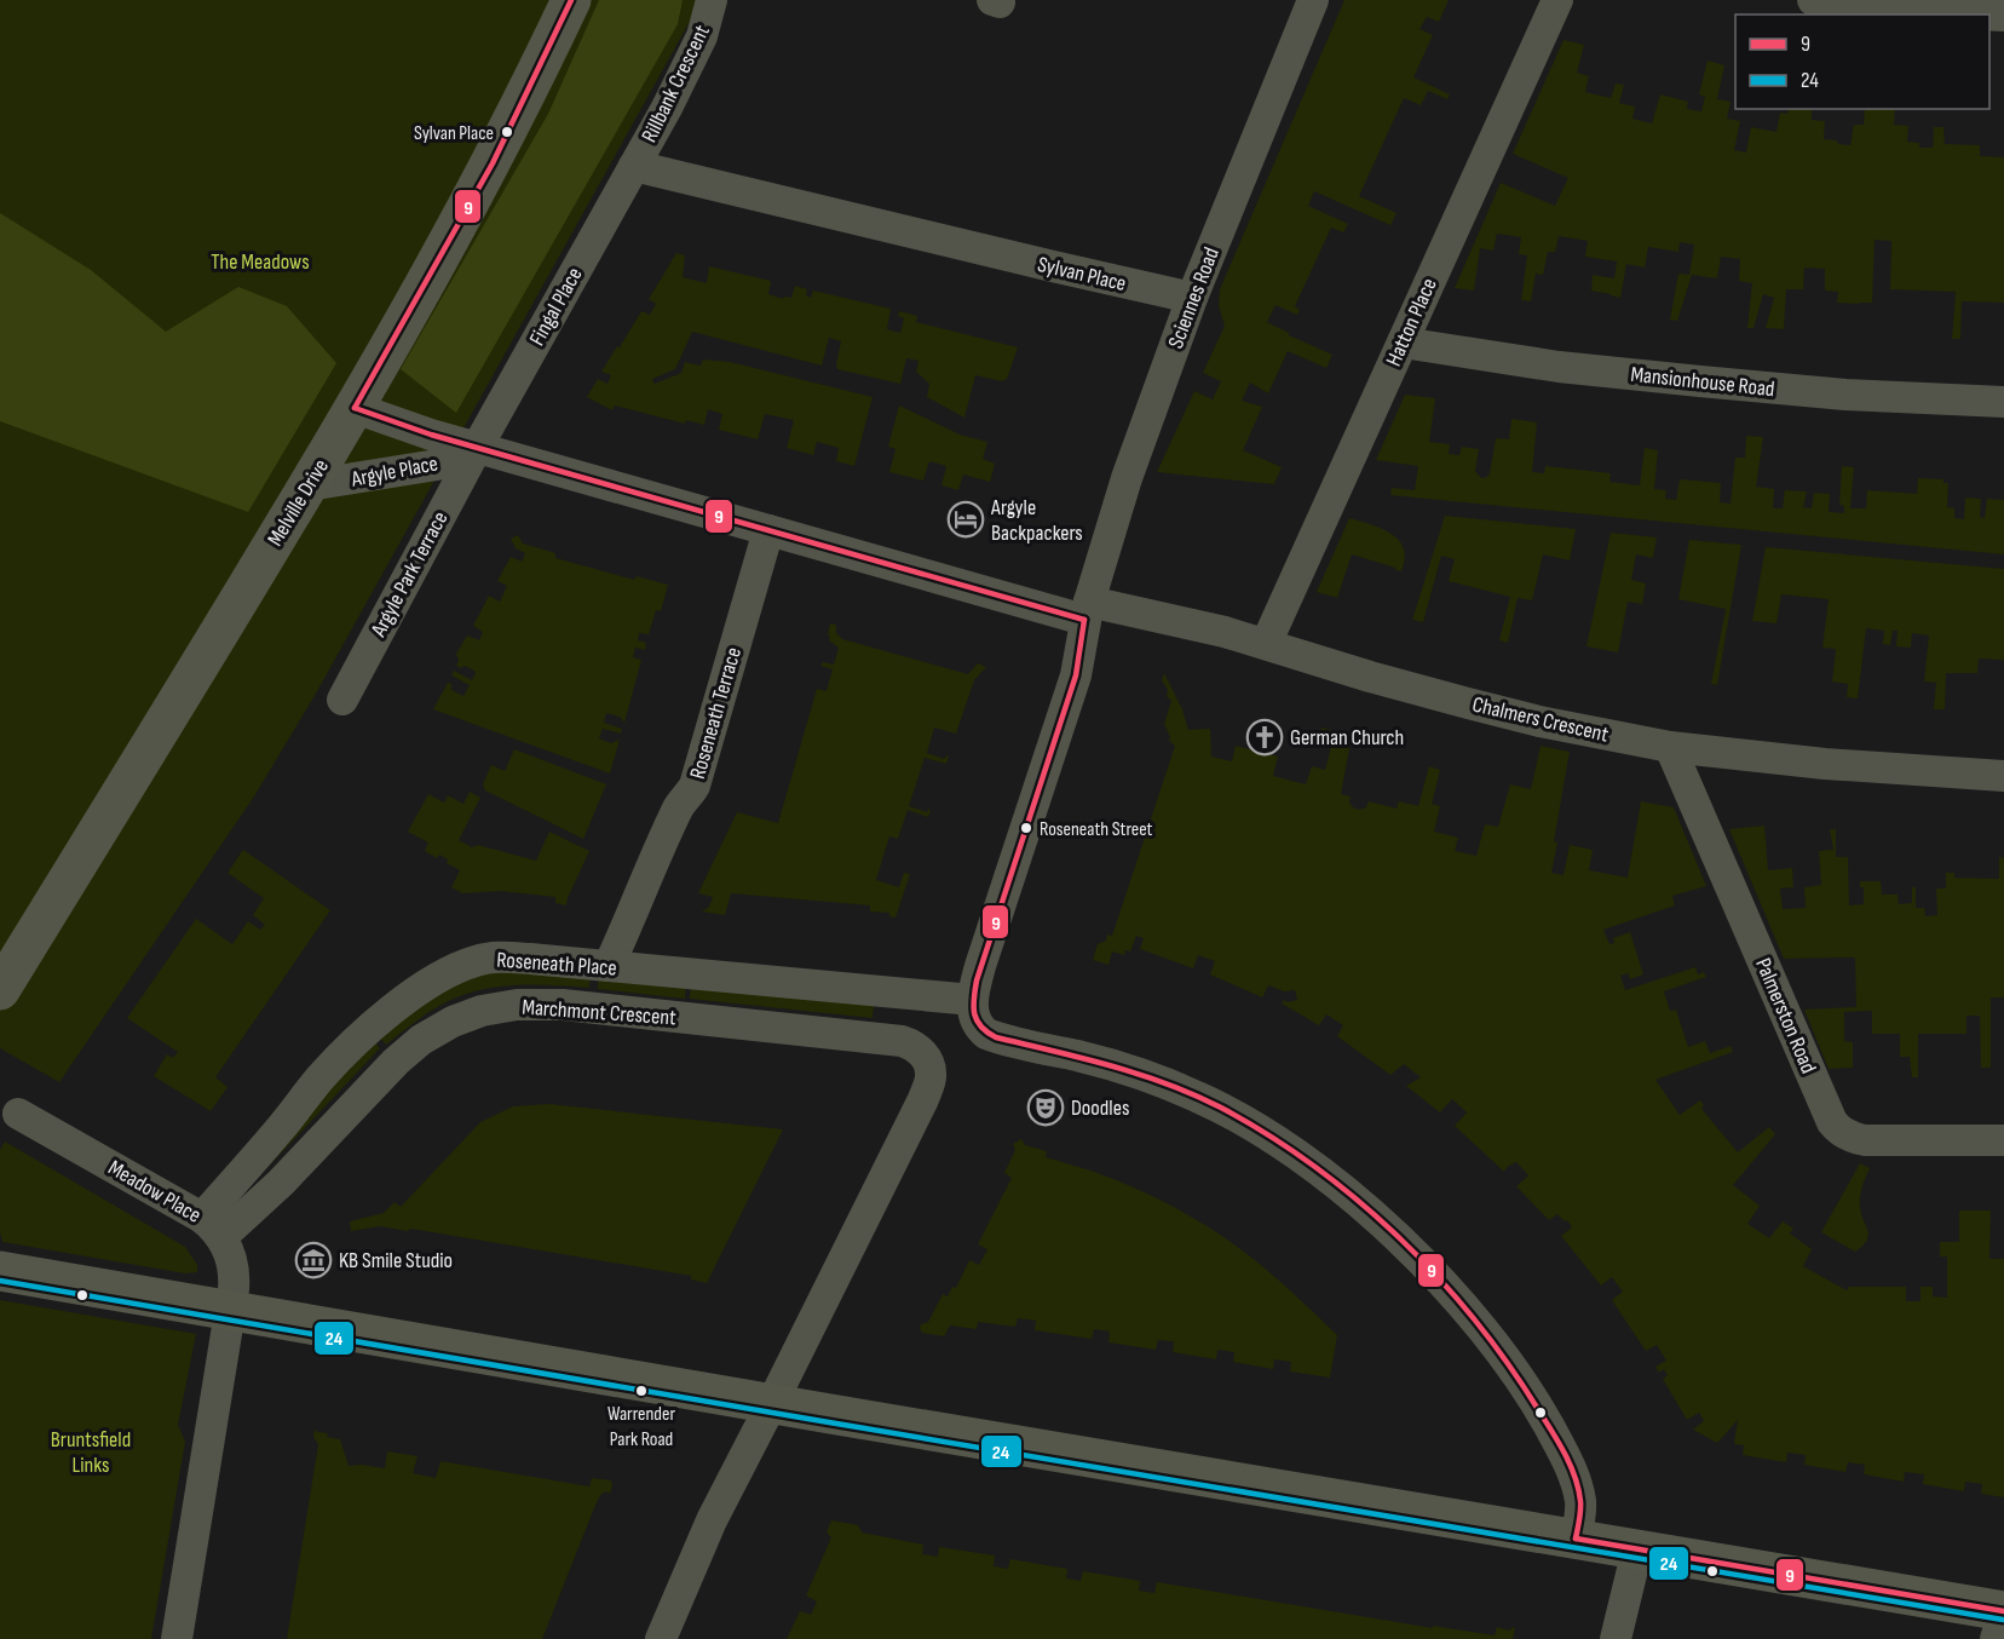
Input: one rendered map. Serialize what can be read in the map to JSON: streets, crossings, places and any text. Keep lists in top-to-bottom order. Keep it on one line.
{"streets":{"main road":["Melville Drive"],"street":["Rillbank Crescent","Sylvan Place","Sciennes Road","Fingal Place","Hatton Place","Mansionhouse Road","Argyle Place","Argyle Park Terrace","Roseneath Terrace","Chalmers Crescent","Roseneath Place","Marchmont Crescent","Palmerston Road","Meadow Place"]},"crossings":[["Rillbank Crescent","Sylvan Place"],["Rillbank Crescent","Fingal Place"],["Sylvan Place","Sciennes Road"],["Sylvan Place","Fingal Place"],["Sciennes Road","Argyle Place"],["Sciennes Road","Chalmers Crescent"],["Fingal Place","Argyle Place"],["Fingal Place","Argyle Park Terrace"],["Hatton Place","Mansionhouse Road"],["Hatton Place","Chalmers Crescent"],["Argyle Place","Melville Drive"],["Argyle Place","Argyle Park Terrace"],["Argyle Place","Roseneath Terrace"],["Argyle Place","Chalmers Crescent"],["Roseneath Terrace","Roseneath Place"],["Chalmers Crescent","Palmerston Road"],["Roseneath Place","Marchmont Crescent"],["Roseneath Place","Meadow Place"],["Marchmont Crescent","Meadow Place"]],"parks":["The Meadows","Bruntsfield Links"],"places":{"other":["Sylvan Place","Roseneath Street","Warrender Park Road"],"hotel":["Argyle Backpackers"],"church":["German Church"],"theatre":["Doodles"],"museum":["KB Smile Studio"]},"lines":["transit line 9","transit line 24"],"legend":["9","24"]}
